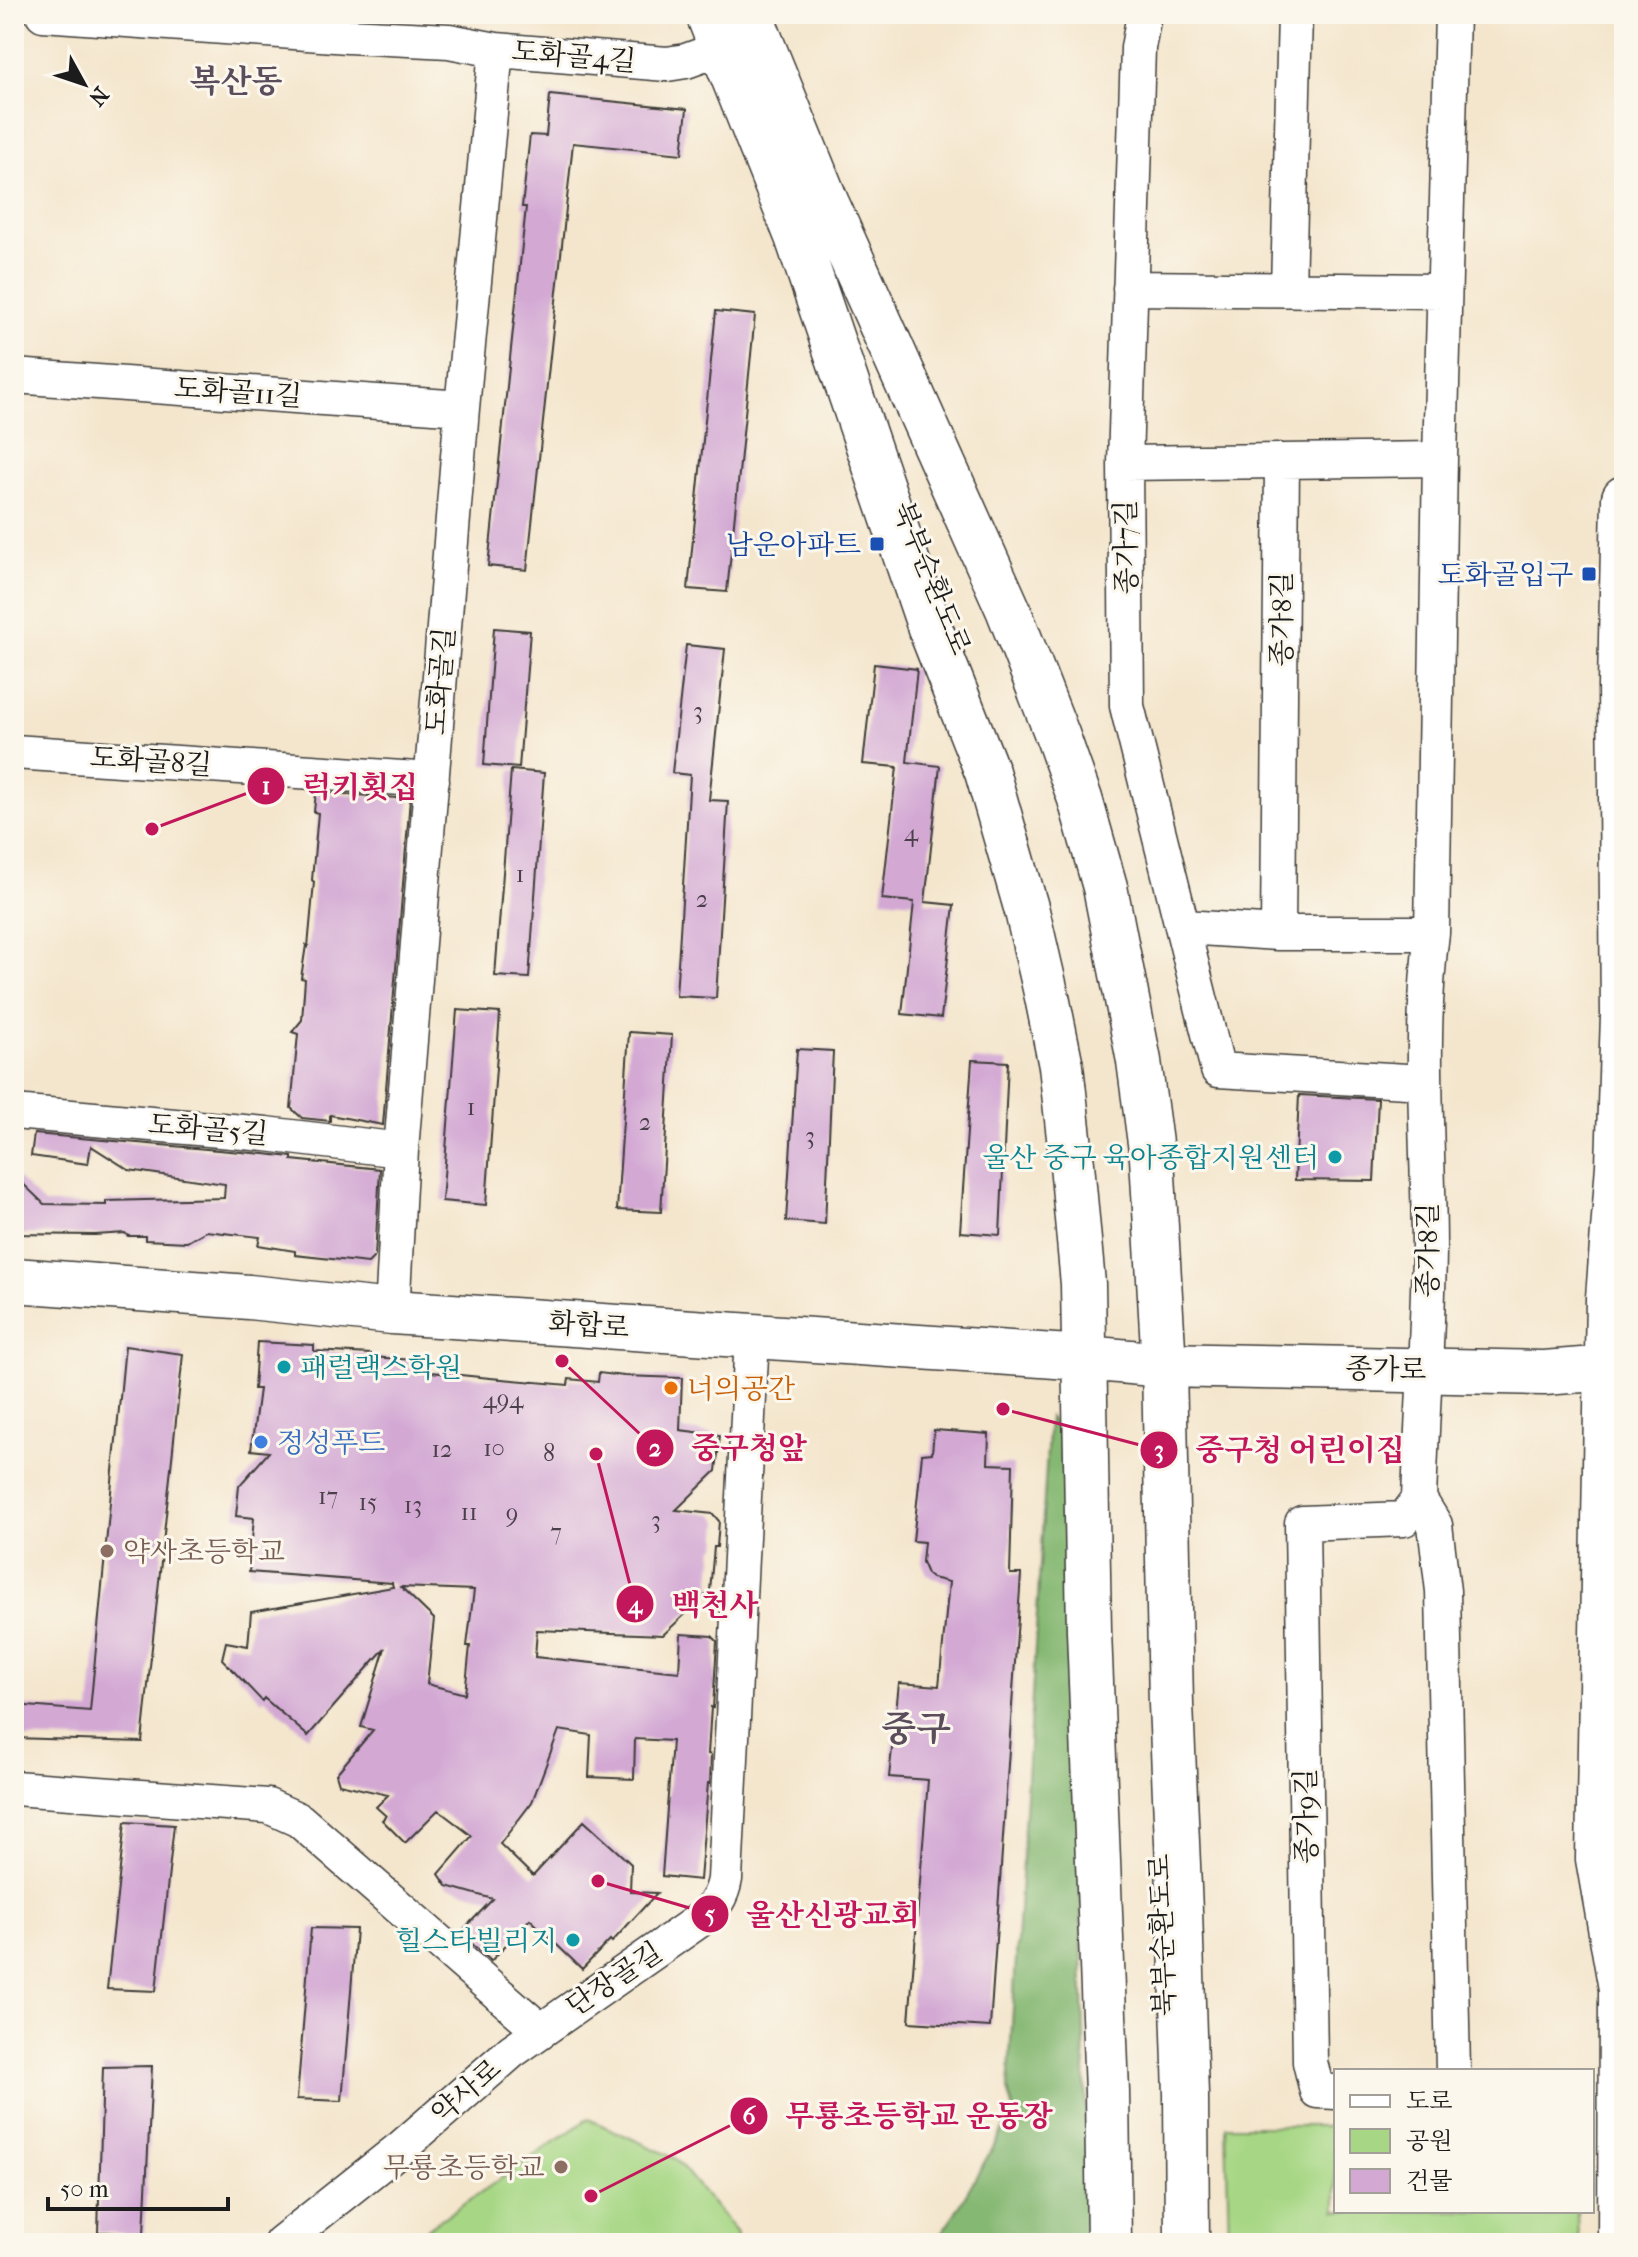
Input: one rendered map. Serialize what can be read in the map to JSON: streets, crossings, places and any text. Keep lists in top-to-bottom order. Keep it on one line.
{"streets":{"main road":["북부순환도로","화합로","종가로"],"street":["도화골4길","도화골11길","종가7길","종가8길","도화골길","도화골8길","도화골5길","종가9길","단장골길","약사로"]},"crossings":[["도화골4길","북부순환도로"],["도화골4길","도화골길"],["도화골11길","도화골길"],["종가7길","종가8길"],["종가8길","종가로"],["종가8길","종가9길"],["도화골길","도화골8길"],["도화골길","도화골5길"],["도화골길","화합로"],["화합로","종가로"],["화합로","단장골길"],["단장골길","약사로"]],"districts":["복산동","중구"],"places":{"transit":["남운아파트","도화골입구"],"other":["럭키횟집","울산 중구 육아종합지원센터","중구청앞","패럴랙스학원","너의공간","중구청 어린이집","정성푸드","백천사","약사초등학교","울산신광교회","힐스타빌리지","무룡초등학교","무룡초등학교 운동장"]},"house_numbers":["3","4","1","2","1","2","3","494","10","12","8","17","15","13","11","9","3","7"],"legend":["도로","공원","건물"],"scale_bar":"50 m","north":"bottom right"}
